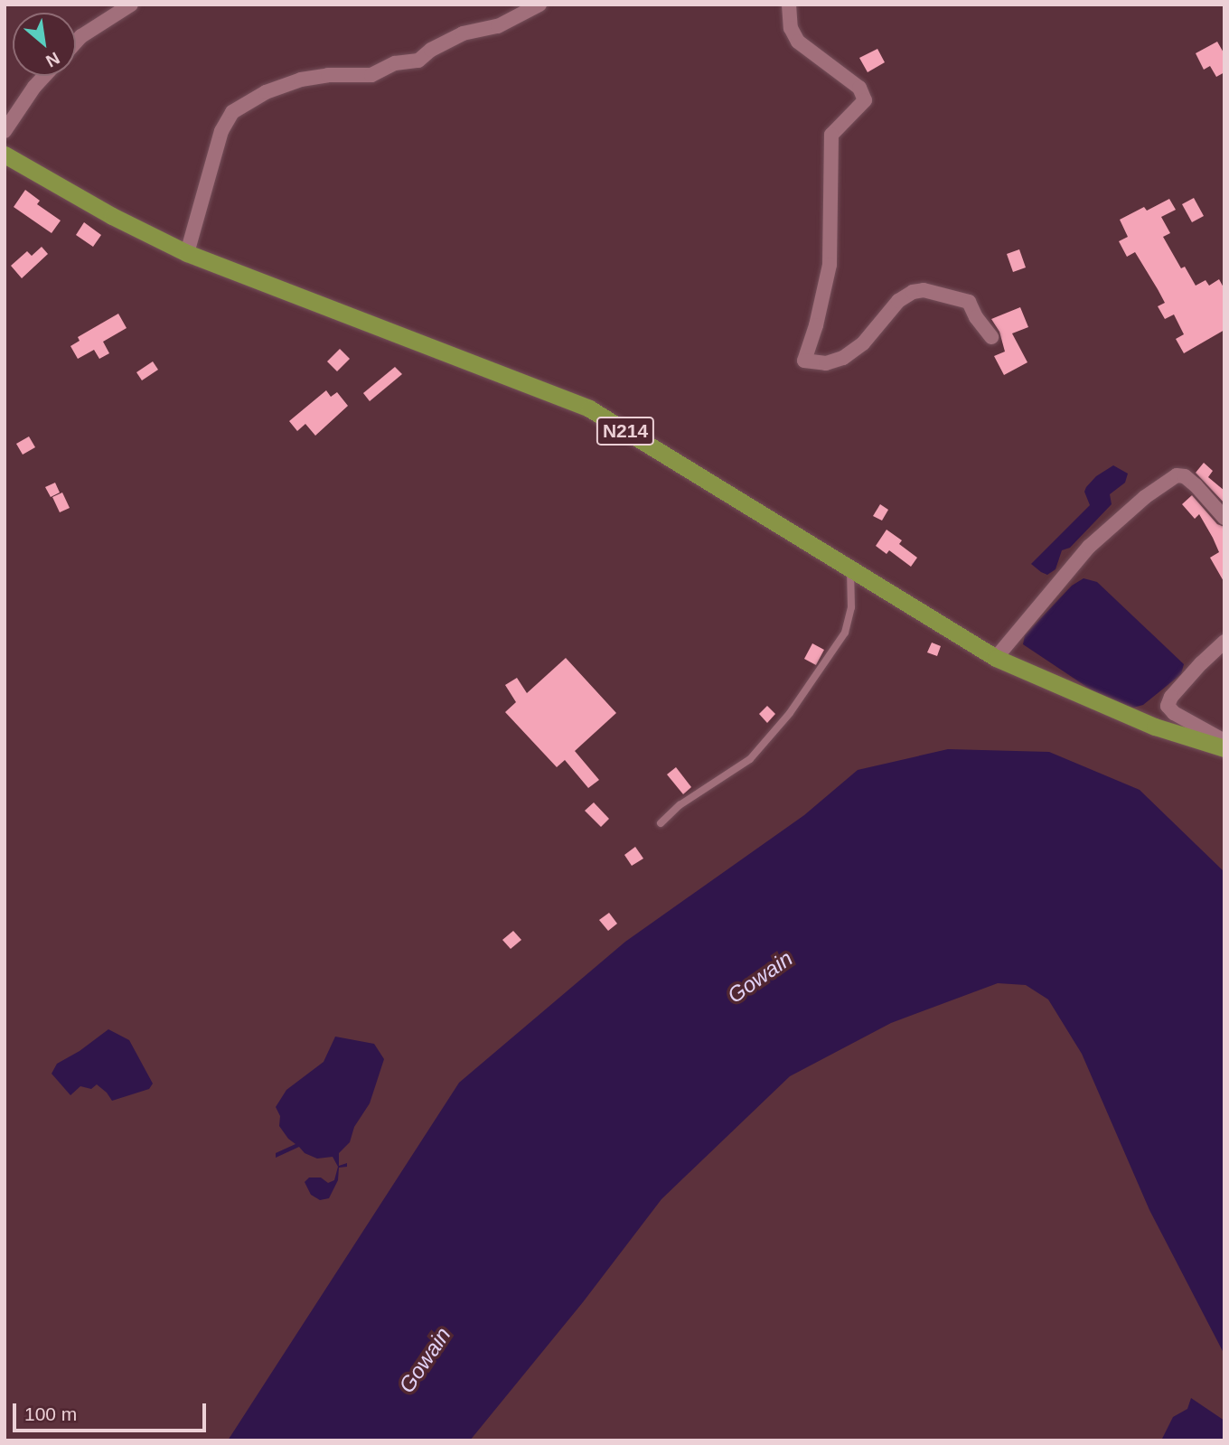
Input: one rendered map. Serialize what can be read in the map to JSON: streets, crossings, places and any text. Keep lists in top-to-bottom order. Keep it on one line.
{"streets":{"highway":["N214"]},"water":["Gowain"],"scale_bar":"100 m","north":"bottom right"}
